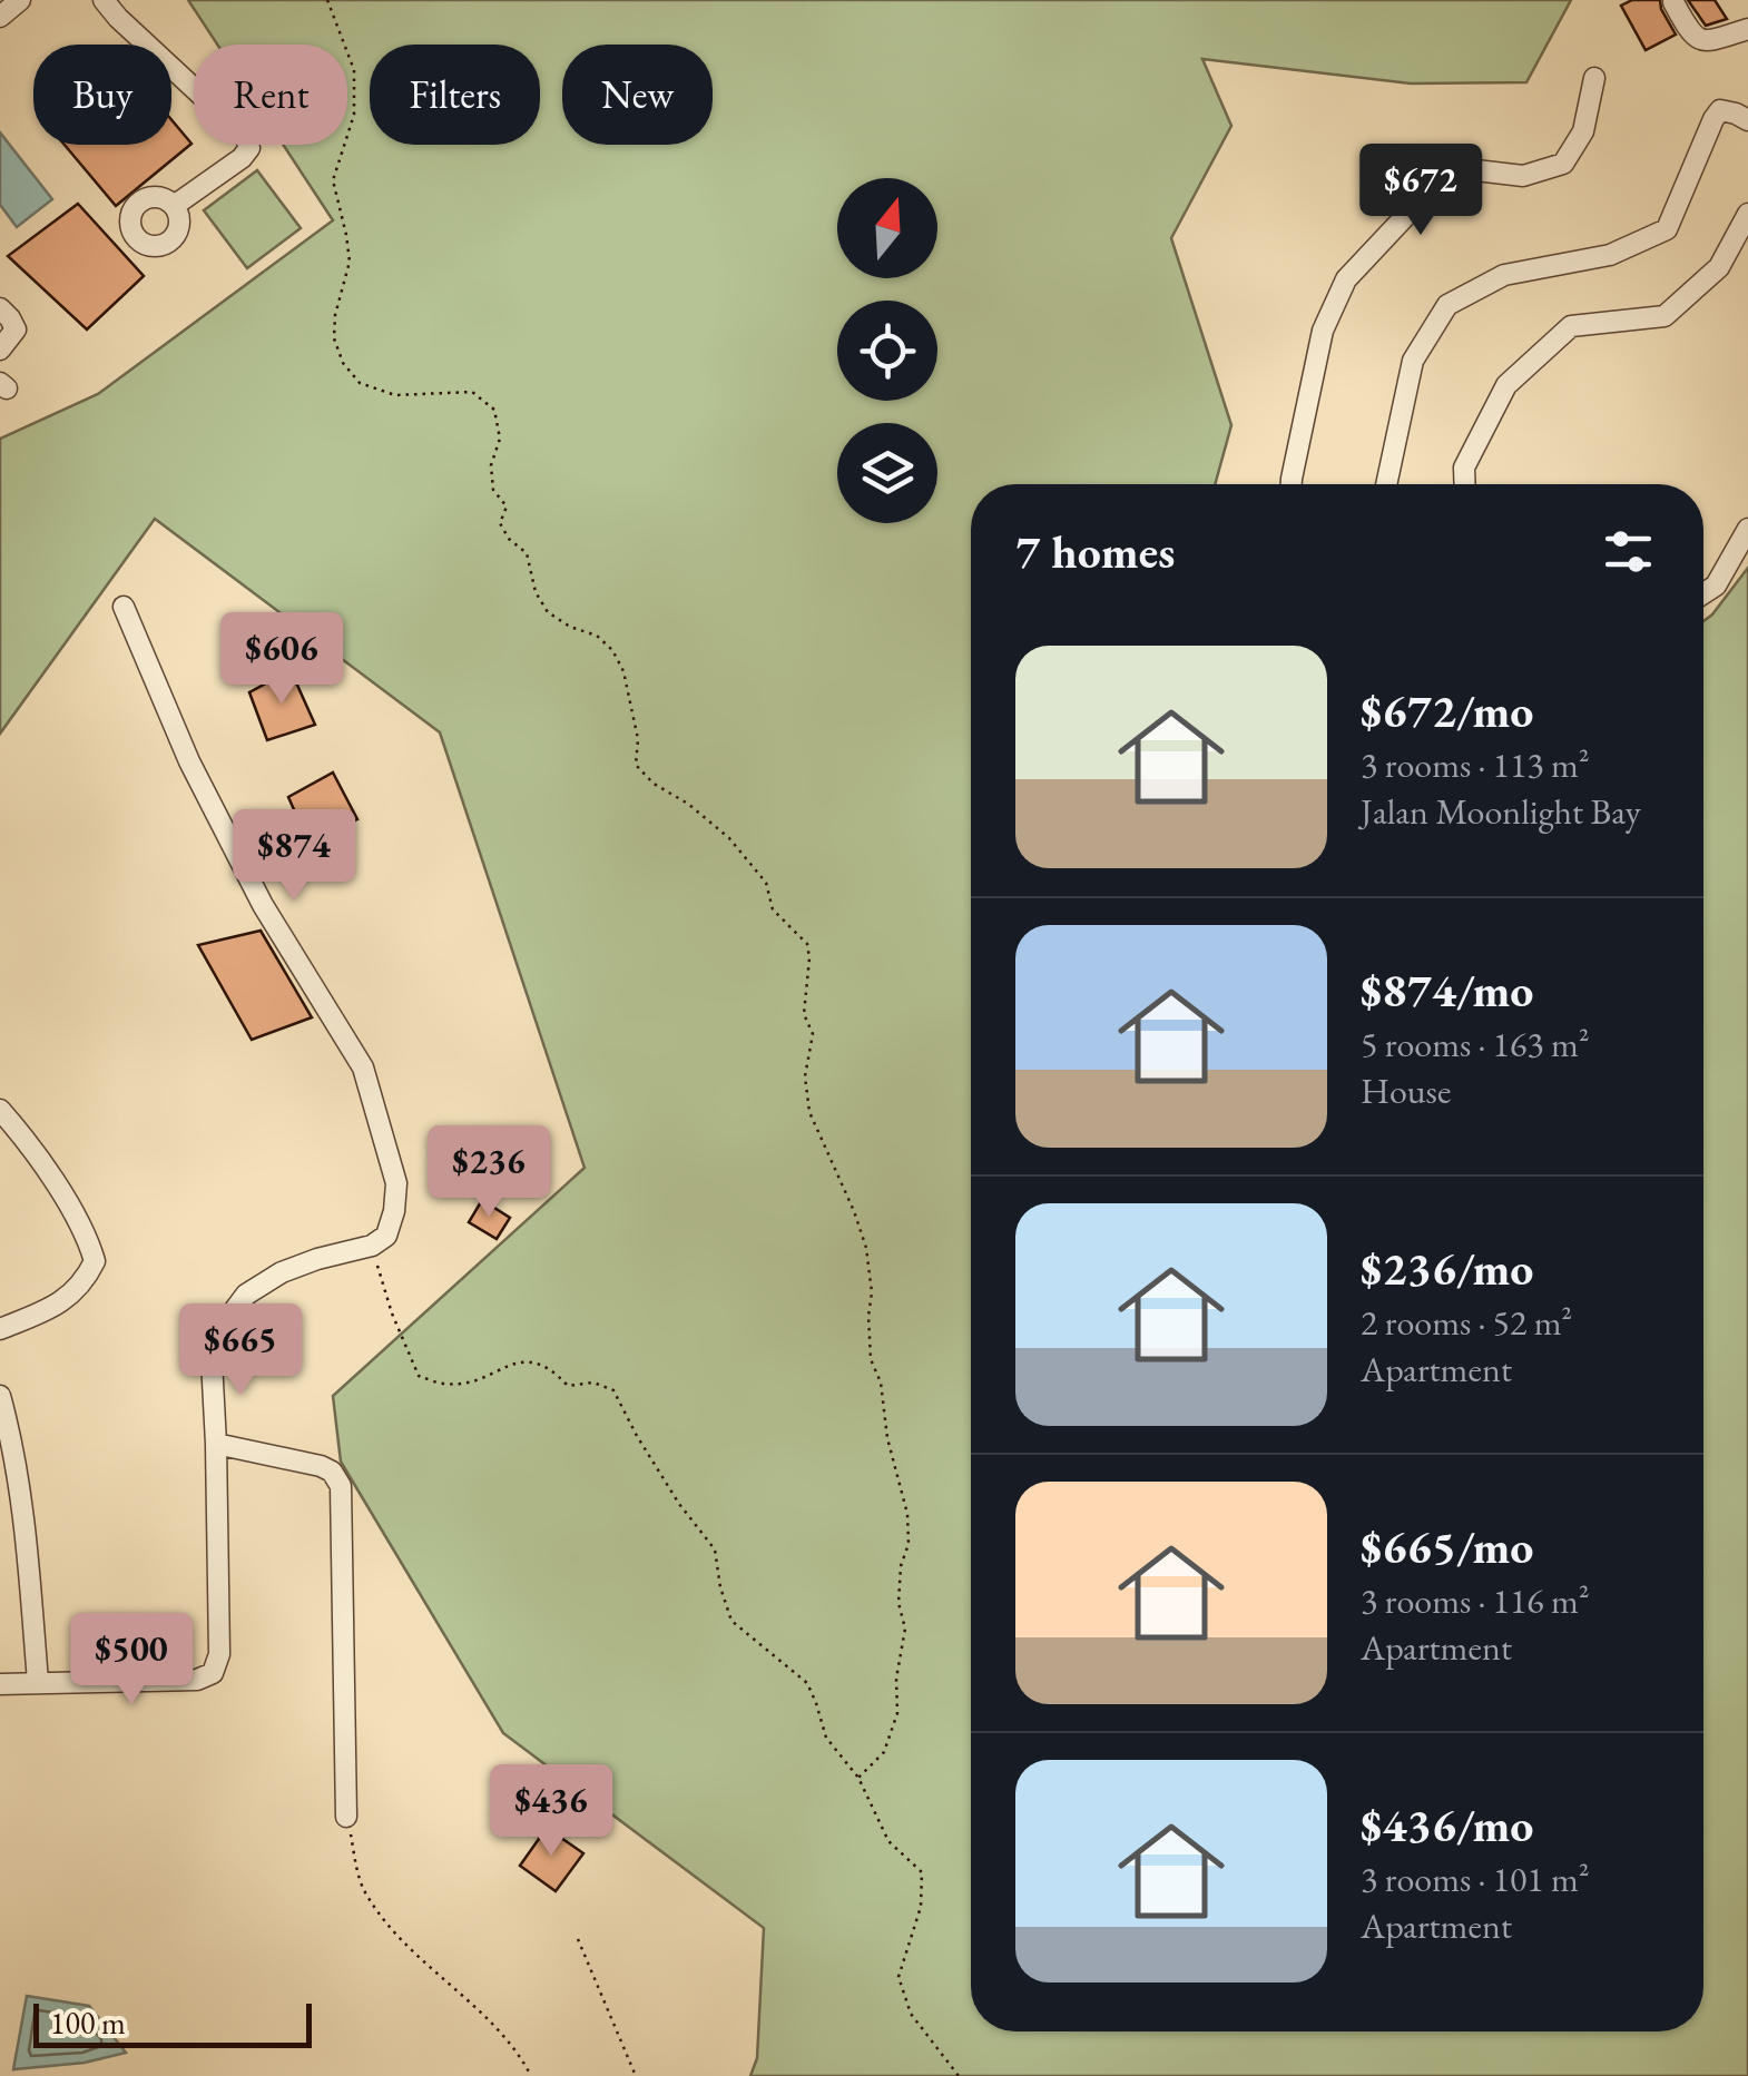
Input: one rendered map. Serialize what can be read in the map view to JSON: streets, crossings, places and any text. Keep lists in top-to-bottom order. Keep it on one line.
{"scale_bar":"100 m","north":"top","page":{"chip":["Buy","Rent","Filters","New"],"price":["$672","$606","$874","$236","$665","$500","$436"],"heading":"7 homes","list":[{"name":"$672/mo","note":"3 rooms · 113 m² · Jalan Moonlight Bay"},{"name":"$874/mo","note":"5 rooms · 163 m² · House"},{"name":"$236/mo","note":"2 rooms · 52 m² · Apartment"},{"name":"$665/mo","note":"3 rooms · 116 m² · Apartment"},{"name":"$436/mo","note":"3 rooms · 101 m² · Apartment"}],"scale":"100 m"}}
